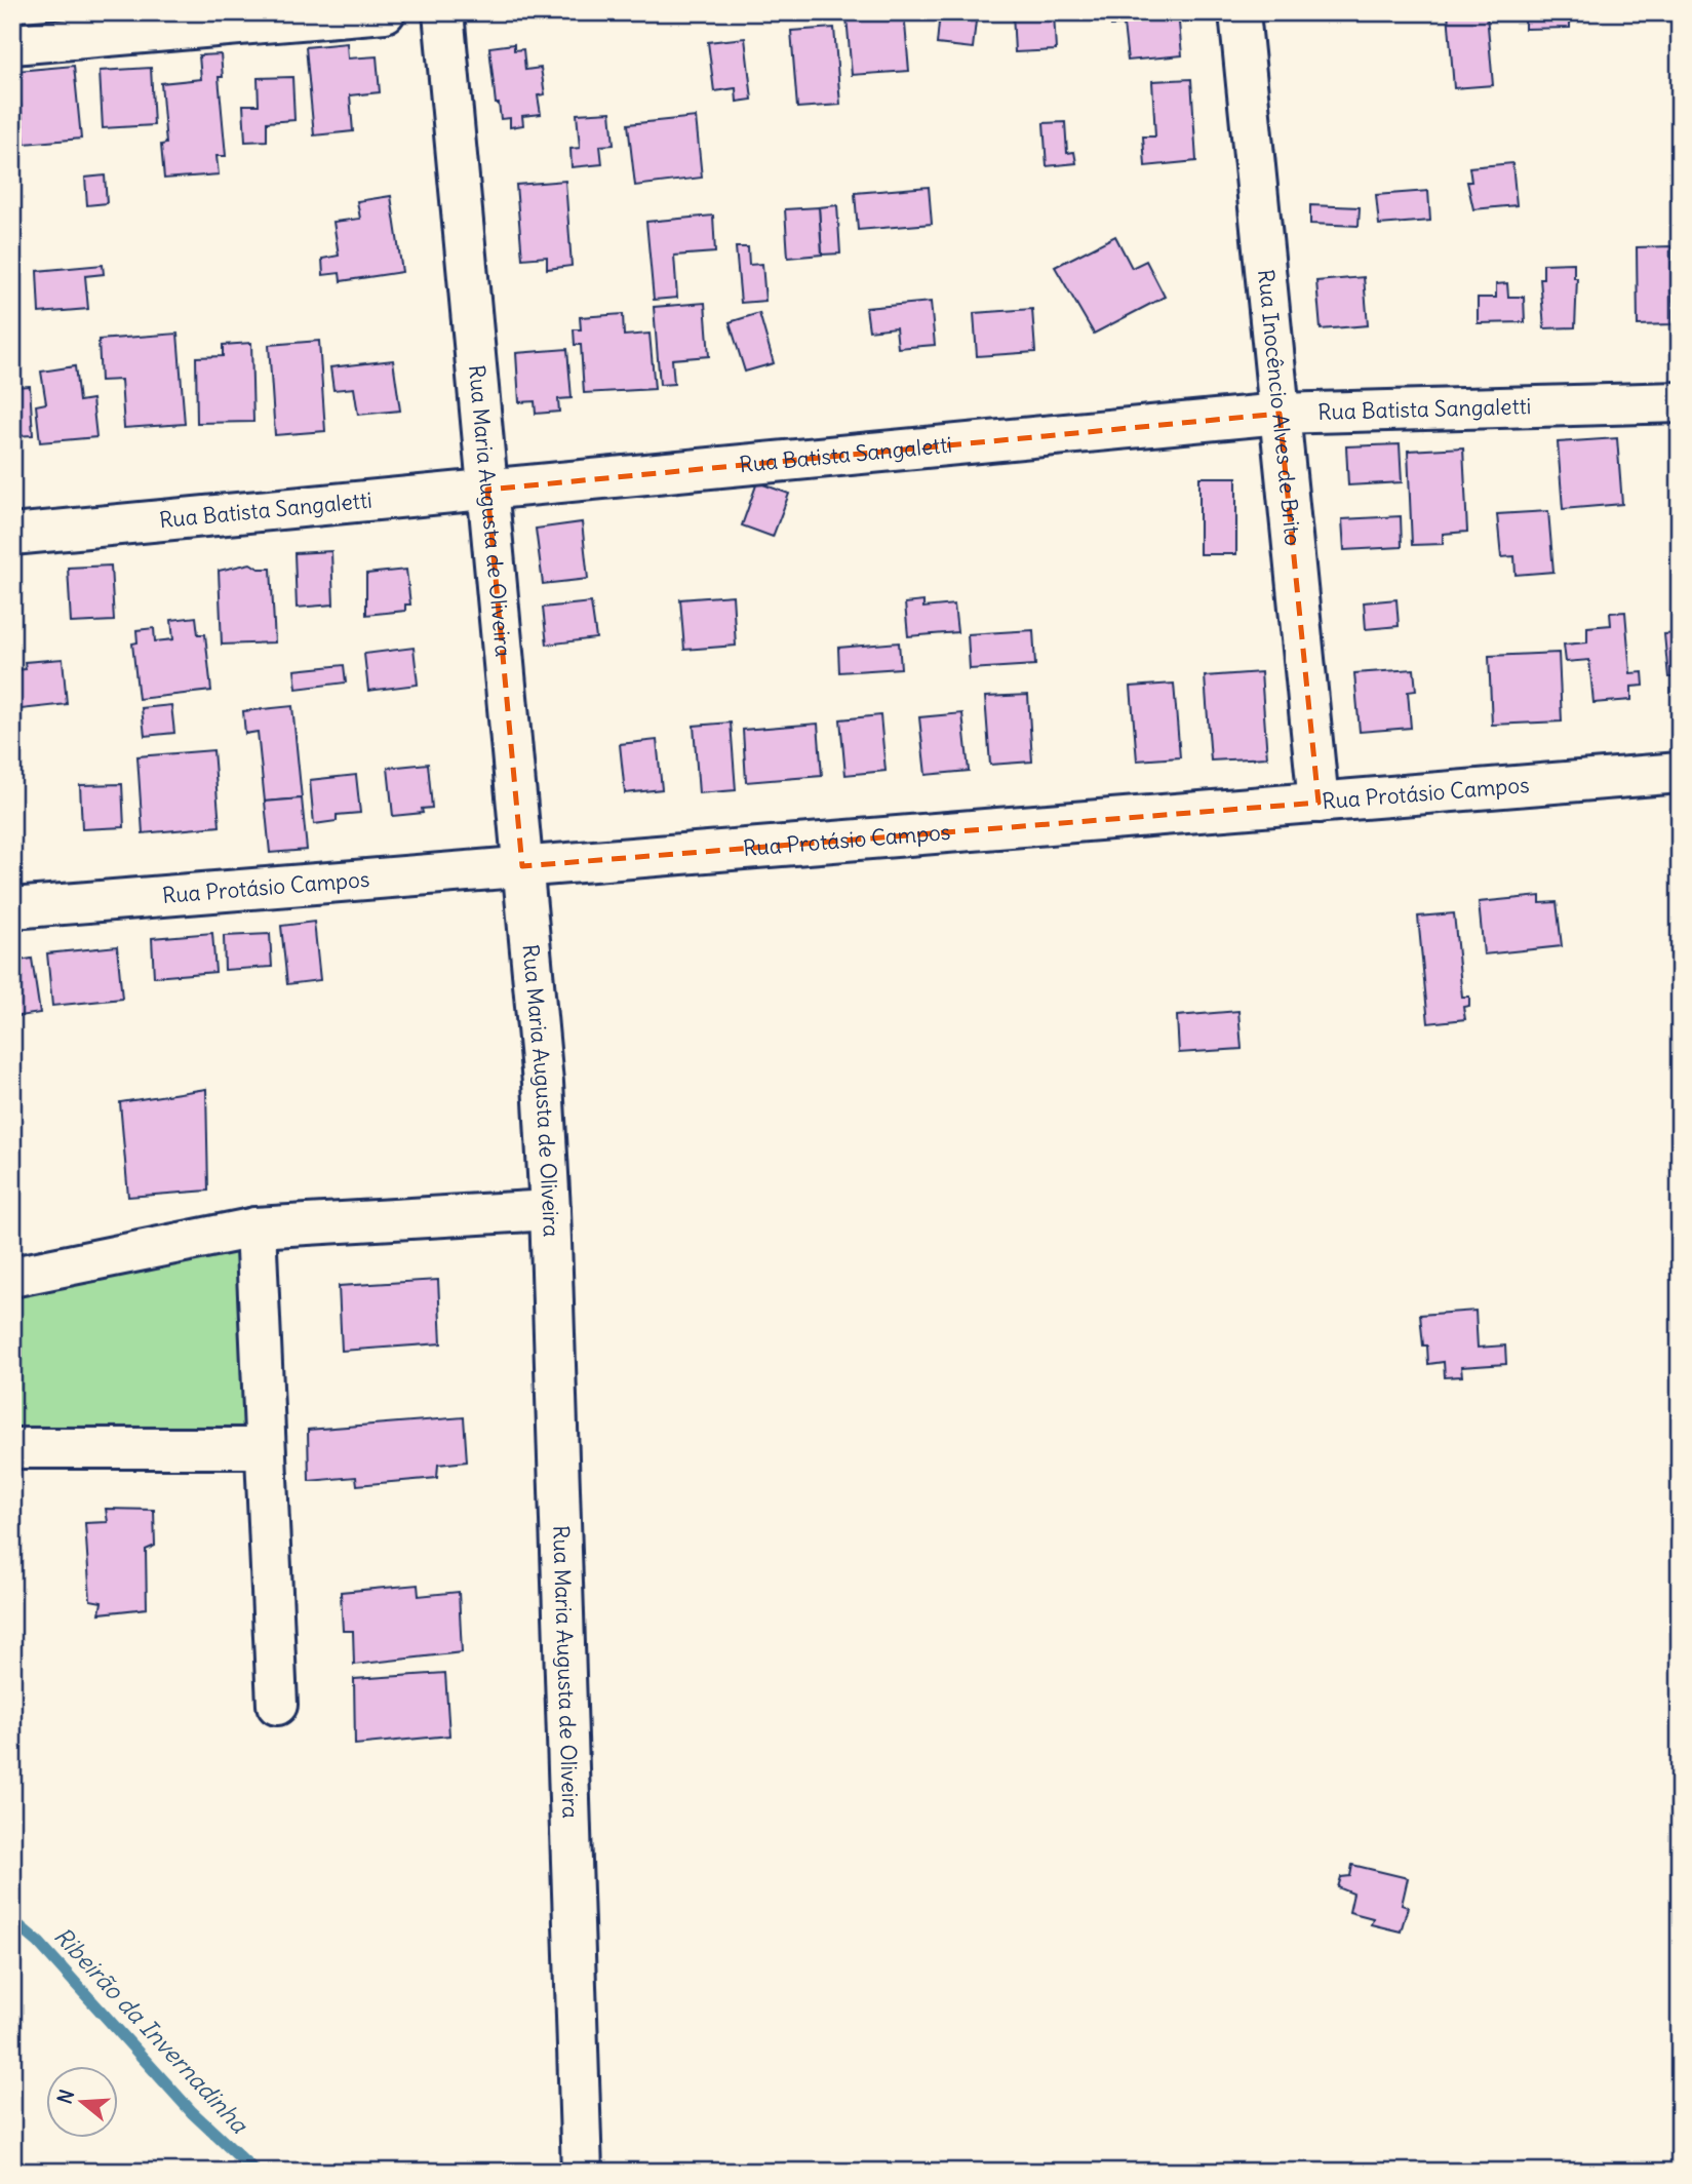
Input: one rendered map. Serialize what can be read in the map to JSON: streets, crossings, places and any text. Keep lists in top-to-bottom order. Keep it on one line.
{"streets":{"street":["Rua Inocêncio Alves de Brito","Rua Batista Sangaletti","Rua Maria Augusta de Oliveira","Rua Protásio Campos"]},"crossings":[["Rua Inocêncio Alves de Brito","Rua Batista Sangaletti"],["Rua Inocêncio Alves de Brito","Rua Protásio Campos"],["Rua Batista Sangaletti","Rua Maria Augusta de Oliveira"],["Rua Maria Augusta de Oliveira","Rua Protásio Campos"]],"water":["Ribeirão da Invernadinha"],"north":"left"}
